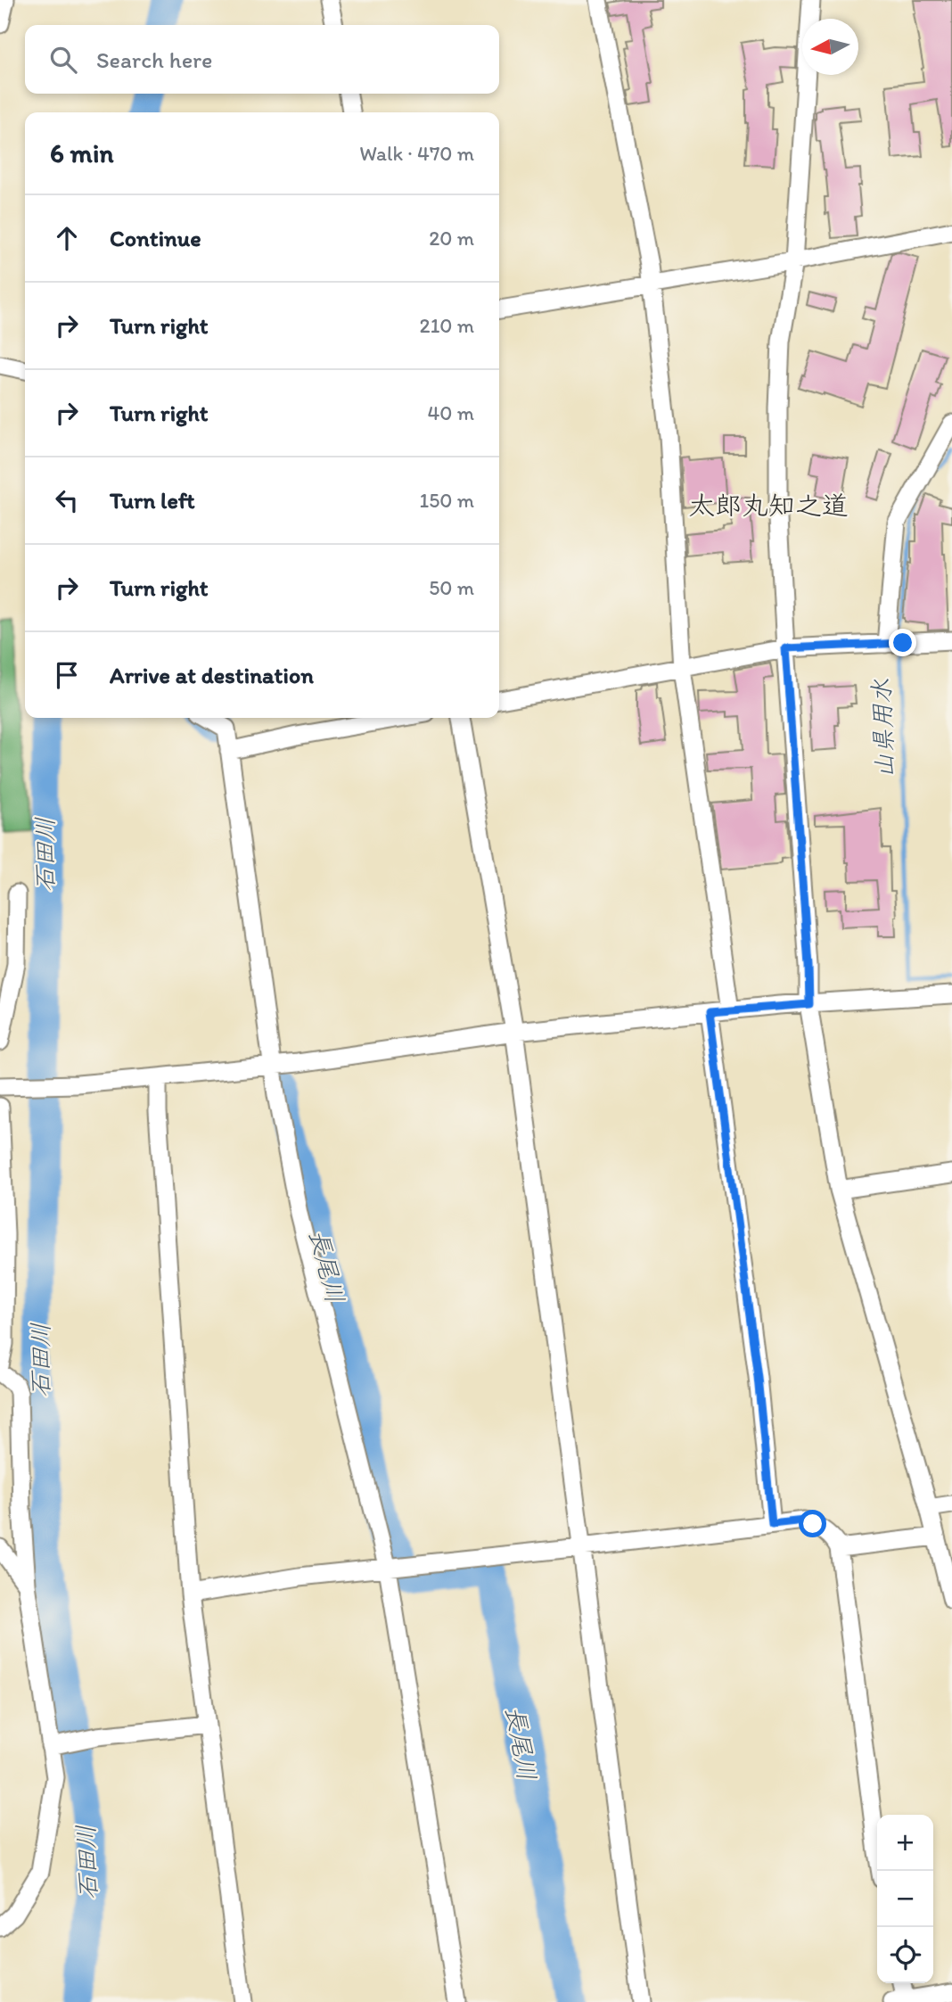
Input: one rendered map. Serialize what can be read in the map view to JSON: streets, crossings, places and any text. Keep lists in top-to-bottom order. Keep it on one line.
{"districts":["太郎丸知之道"],"water":["山県用水","石田川","長尾川"],"north":"left","page":{"search":"Search here","heading":["6 min","Walk · 470 m"],"list":[["Continue","20 m"],["Turn right","210 m"],["Turn right","40 m"],["Turn left","150 m"],["Turn right","50 m"],"Arrive at destination"],"map_buttons":["+","−"]}}
